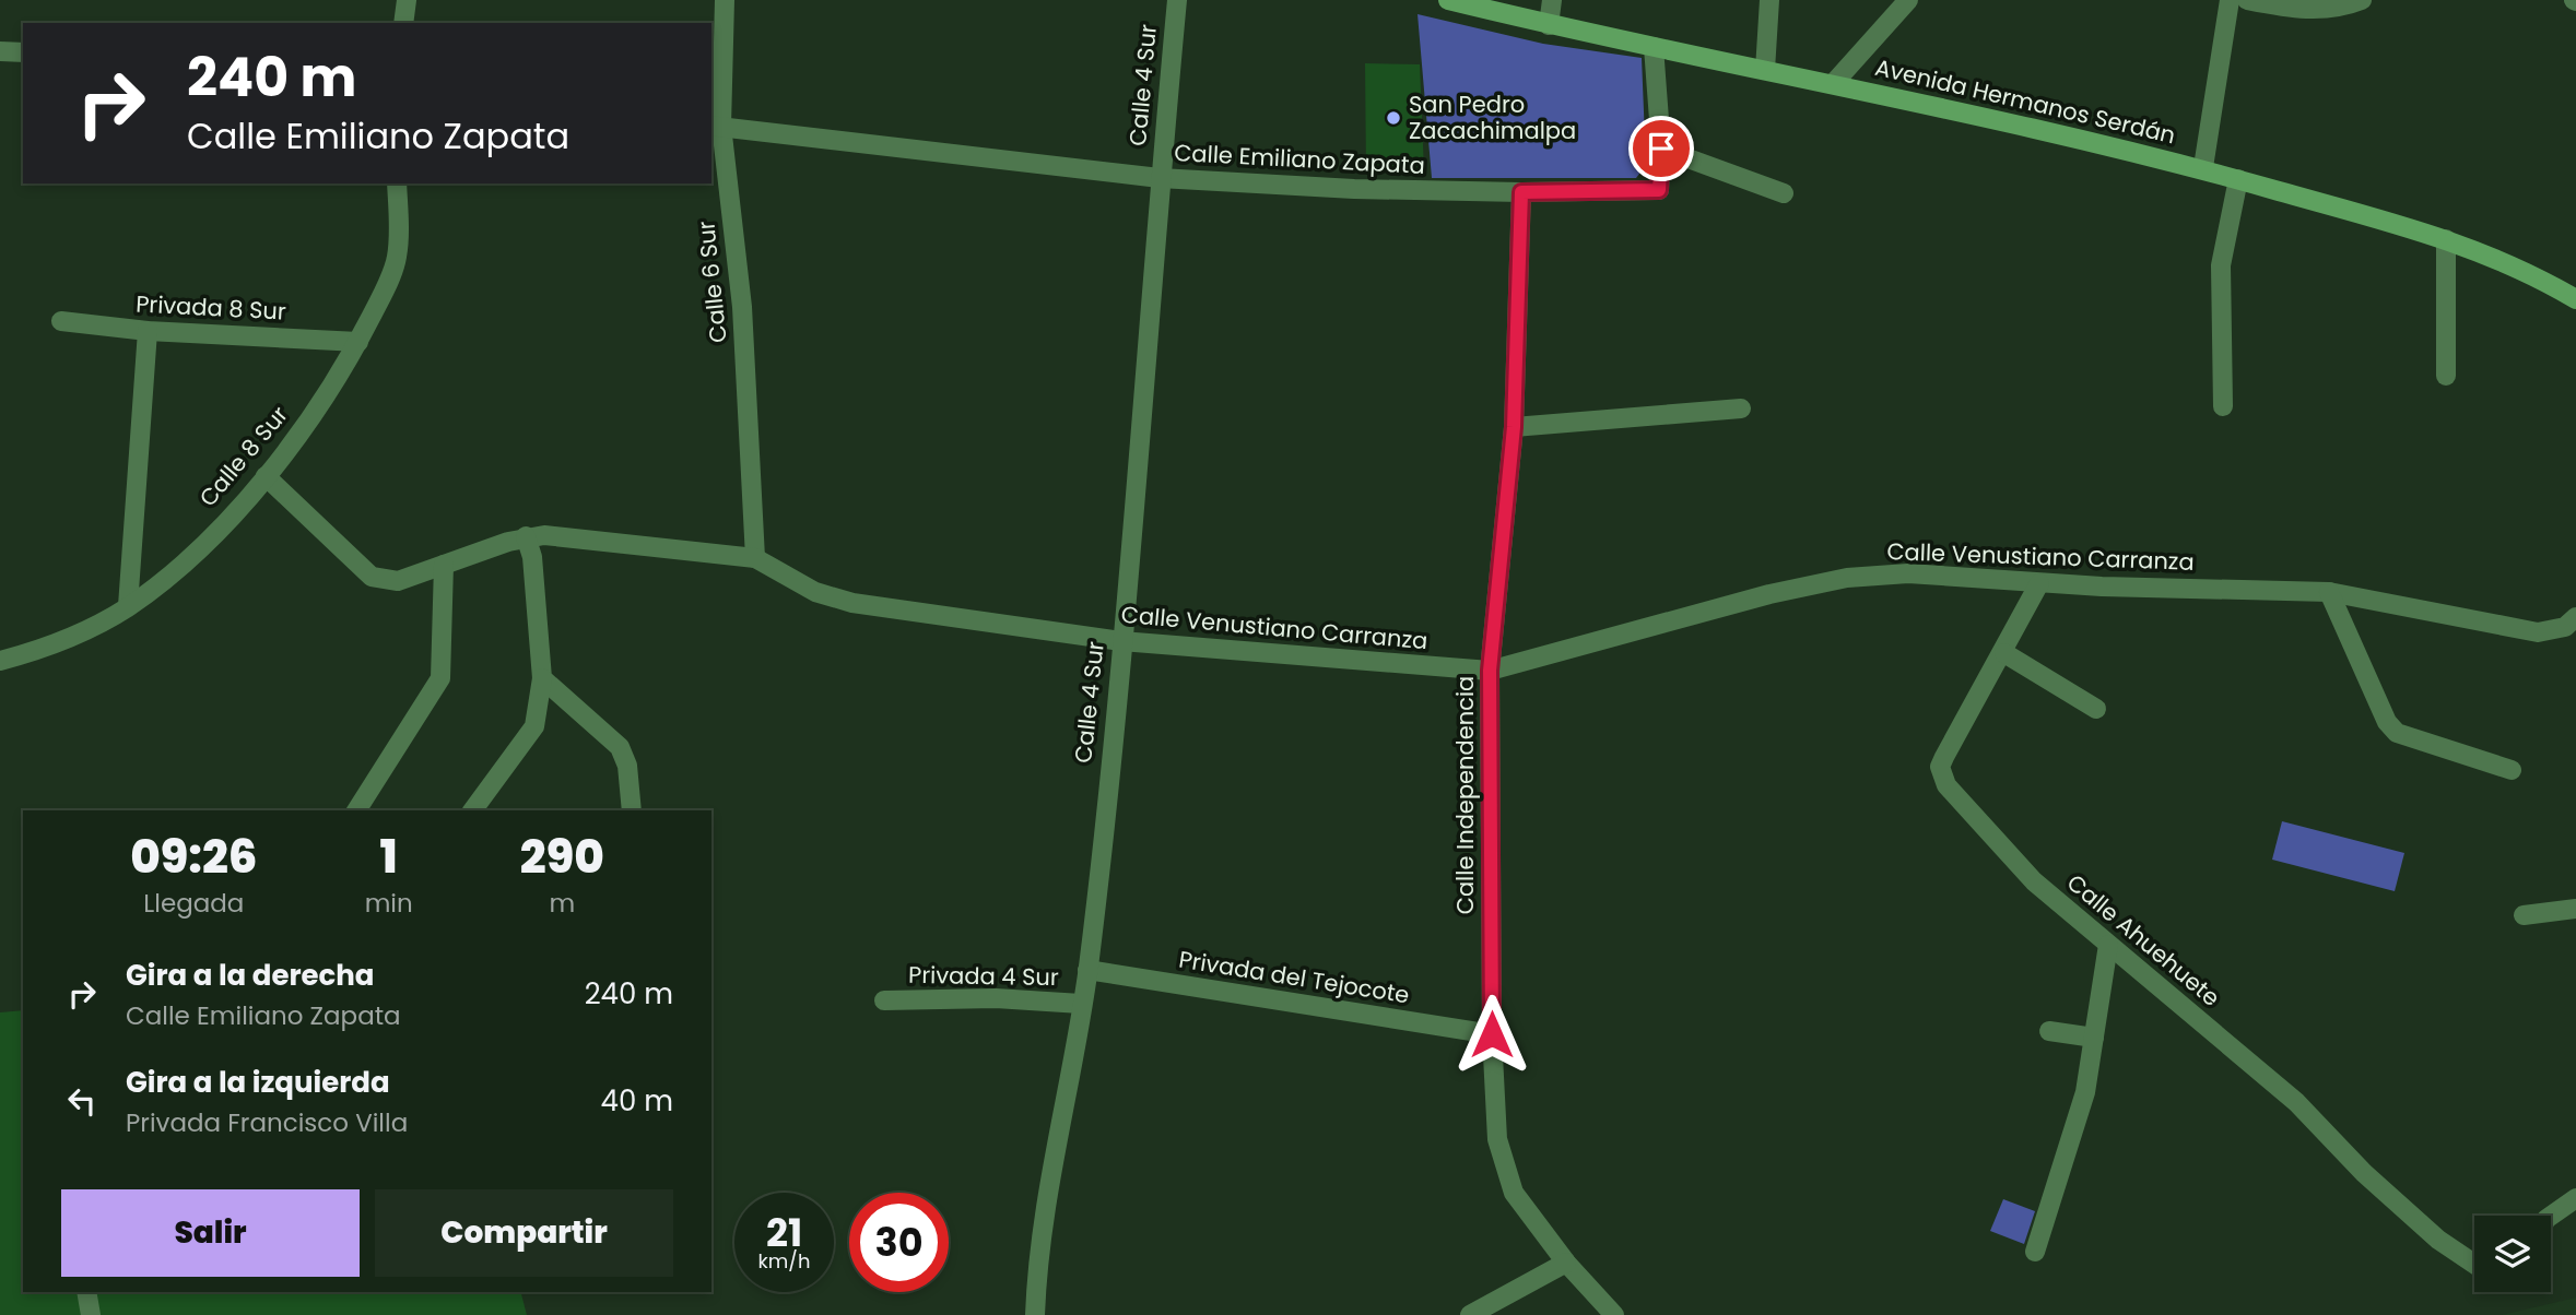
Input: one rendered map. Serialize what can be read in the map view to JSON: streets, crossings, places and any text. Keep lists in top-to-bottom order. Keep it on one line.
{"streets":{"street":["Calle 4 Sur","Avenida Hermanos Serdán","Calle Emiliano Zapata","Calle 6 Sur","Privada 8 Sur","Calle 8 Sur","Calle Venustiano Carranza","Calle Independencia","Calle Ahuehuete","Privada 4 Sur","Privada del Tejocote"]},"crossings":[["Calle 4 Sur","Calle Emiliano Zapata"],["Calle 4 Sur","Calle Venustiano Carranza"],["Calle 4 Sur","Privada 4 Sur"],["Calle 4 Sur","Privada del Tejocote"],["Calle Emiliano Zapata","Calle 6 Sur"],["Calle Emiliano Zapata","Calle Independencia"],["Calle 6 Sur","Calle Venustiano Carranza"],["Privada 8 Sur","Calle 8 Sur"],["Calle 8 Sur","Calle Venustiano Carranza"],["Calle Venustiano Carranza","Calle Independencia"],["Calle Venustiano Carranza","Calle Ahuehuete"],["Calle Independencia","Privada del Tejocote"]],"places":["San Pedro Zacachimalpa"],"page":{"turn":["240 m","Calle Emiliano Zapata"],"eta":["09:26","Llegada","1","min","290","m"],"list":[{"name":"Gira a la derecha","note":"Calle Emiliano Zapata","value":"240 m"},{"name":"Gira a la izquierda","note":"Privada Francisco Villa","value":"40 m"}],"buttons":["Salir","Compartir"],"speed":"21 km/h","limit":"30"}}
